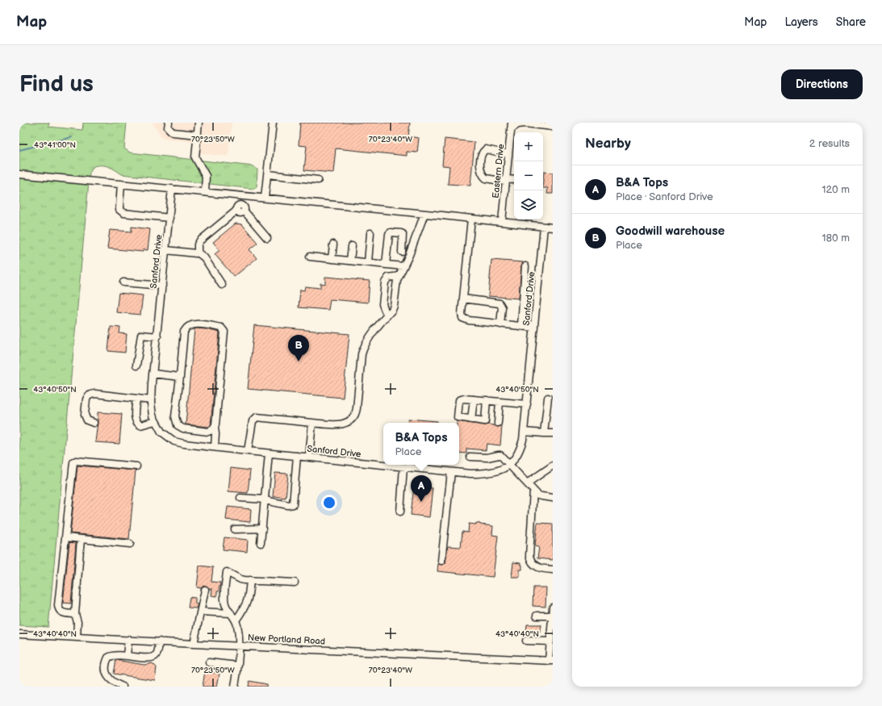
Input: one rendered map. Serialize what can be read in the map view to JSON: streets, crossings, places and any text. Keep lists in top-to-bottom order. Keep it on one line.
{"streets":{"street":["Eastern Drive","Sanford Drive","New Portland Road"]},"page":{"header":"Map","nav":["Map","Layers","Share"],"buttons":"Directions","title":"Find us","heading":["Nearby","2 results"],"map_buttons":["+","−"],"list":[{"mark":"A","name":"B&A Tops","note":"Place · Sanford Drive","value":"120 m"},{"mark":"B","name":"Goodwill warehouse","note":"Place","value":"180 m"}],"pins":["B","A"],"popup":["B&A Tops","Place"]},"coordinates":["70°23'50\"W","70°23'40\"W","43°41'00\"N","43°40'50\"N","43°40'40\"N"]}
